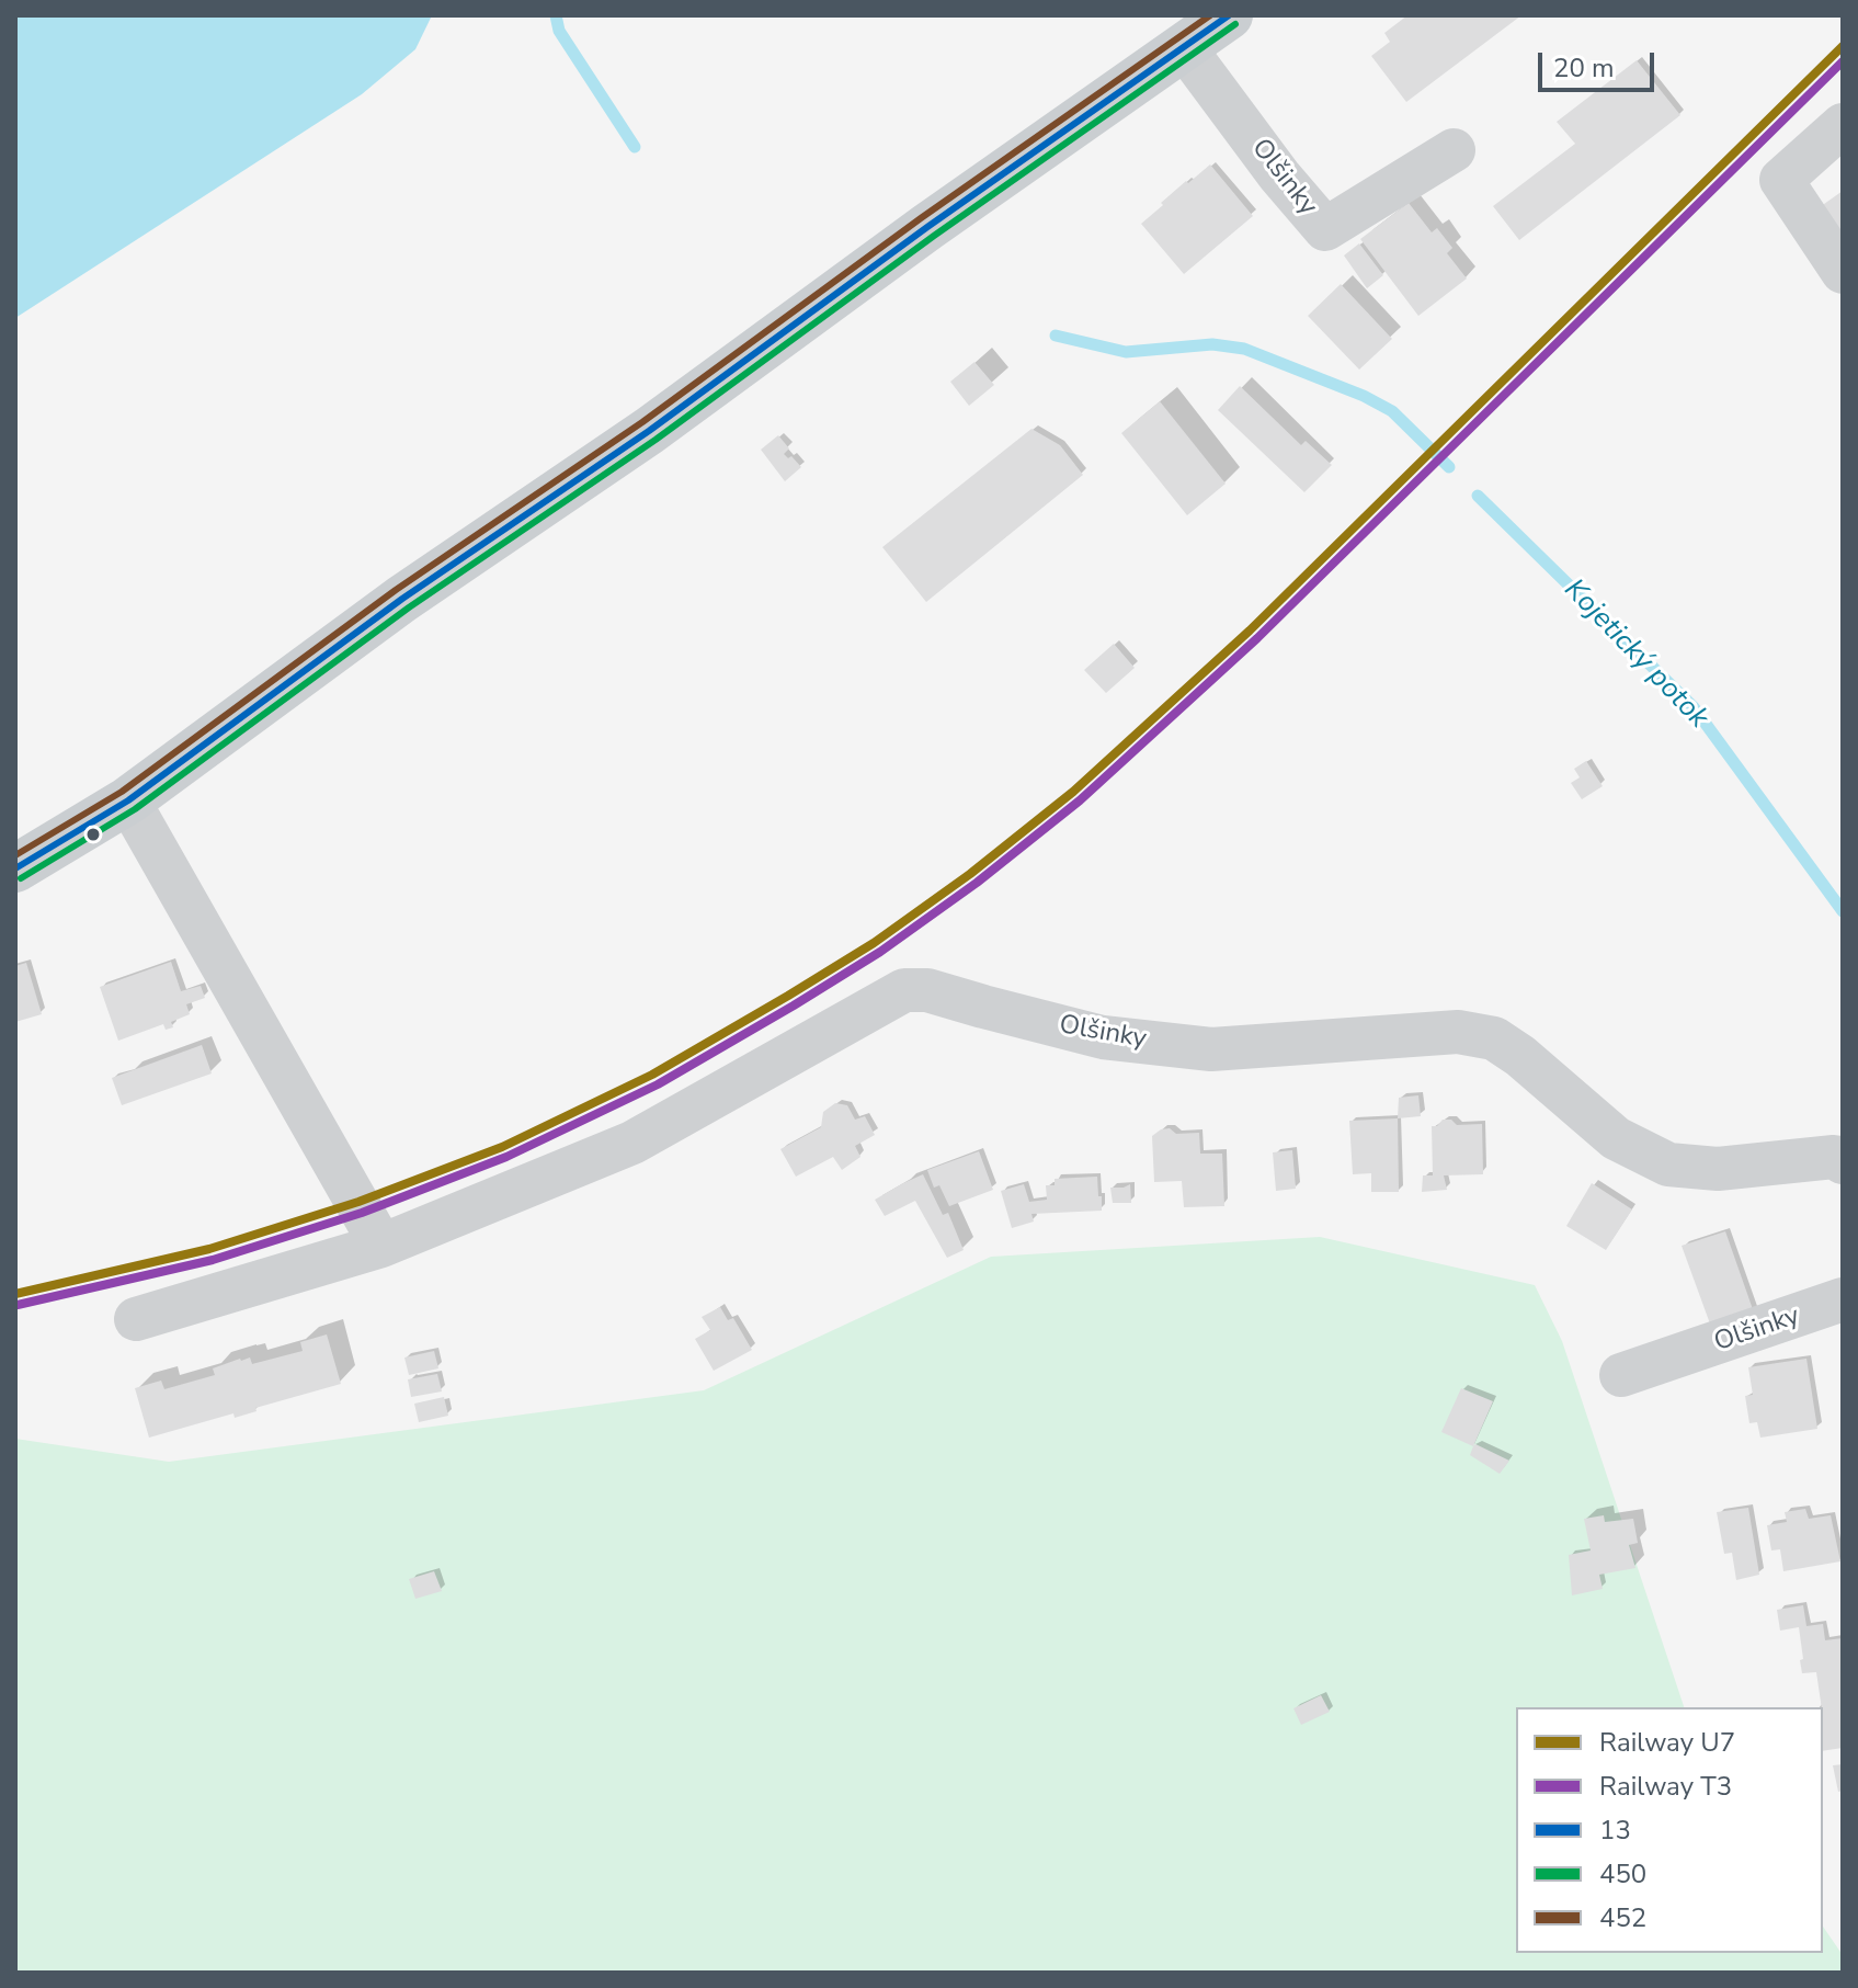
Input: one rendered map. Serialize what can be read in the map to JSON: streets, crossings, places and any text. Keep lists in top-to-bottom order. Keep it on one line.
{"streets":{"street":["Olšinky"]},"water":["Kojetický potok"],"lines":["transit line 13","transit line 452","transit line 450","rail line U7","rail line T3"],"legend":["Railway U7","Railway T3","13","450","452"],"scale_bar":"20 m"}
